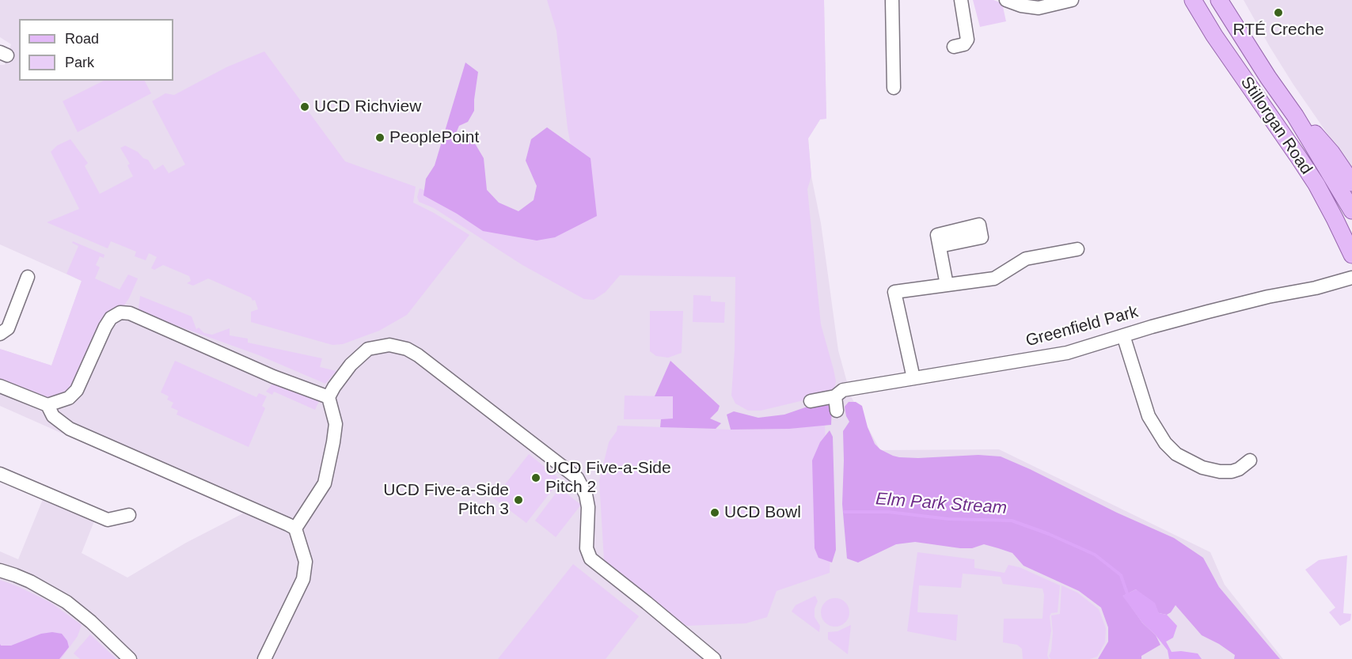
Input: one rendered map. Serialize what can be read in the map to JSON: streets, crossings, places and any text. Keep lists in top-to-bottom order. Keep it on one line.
{"streets":{"main road":["Stillorgan Road"],"street":["Greenfield Park"]},"water":["Elm Park Stream"],"places":["RTÉ Creche","UCD Richview","PeoplePoint","UCD Five-a-Side Pitch 2","UCD Five-a-Side Pitch 3","UCD Bowl"],"legend":["Road","Park"]}
